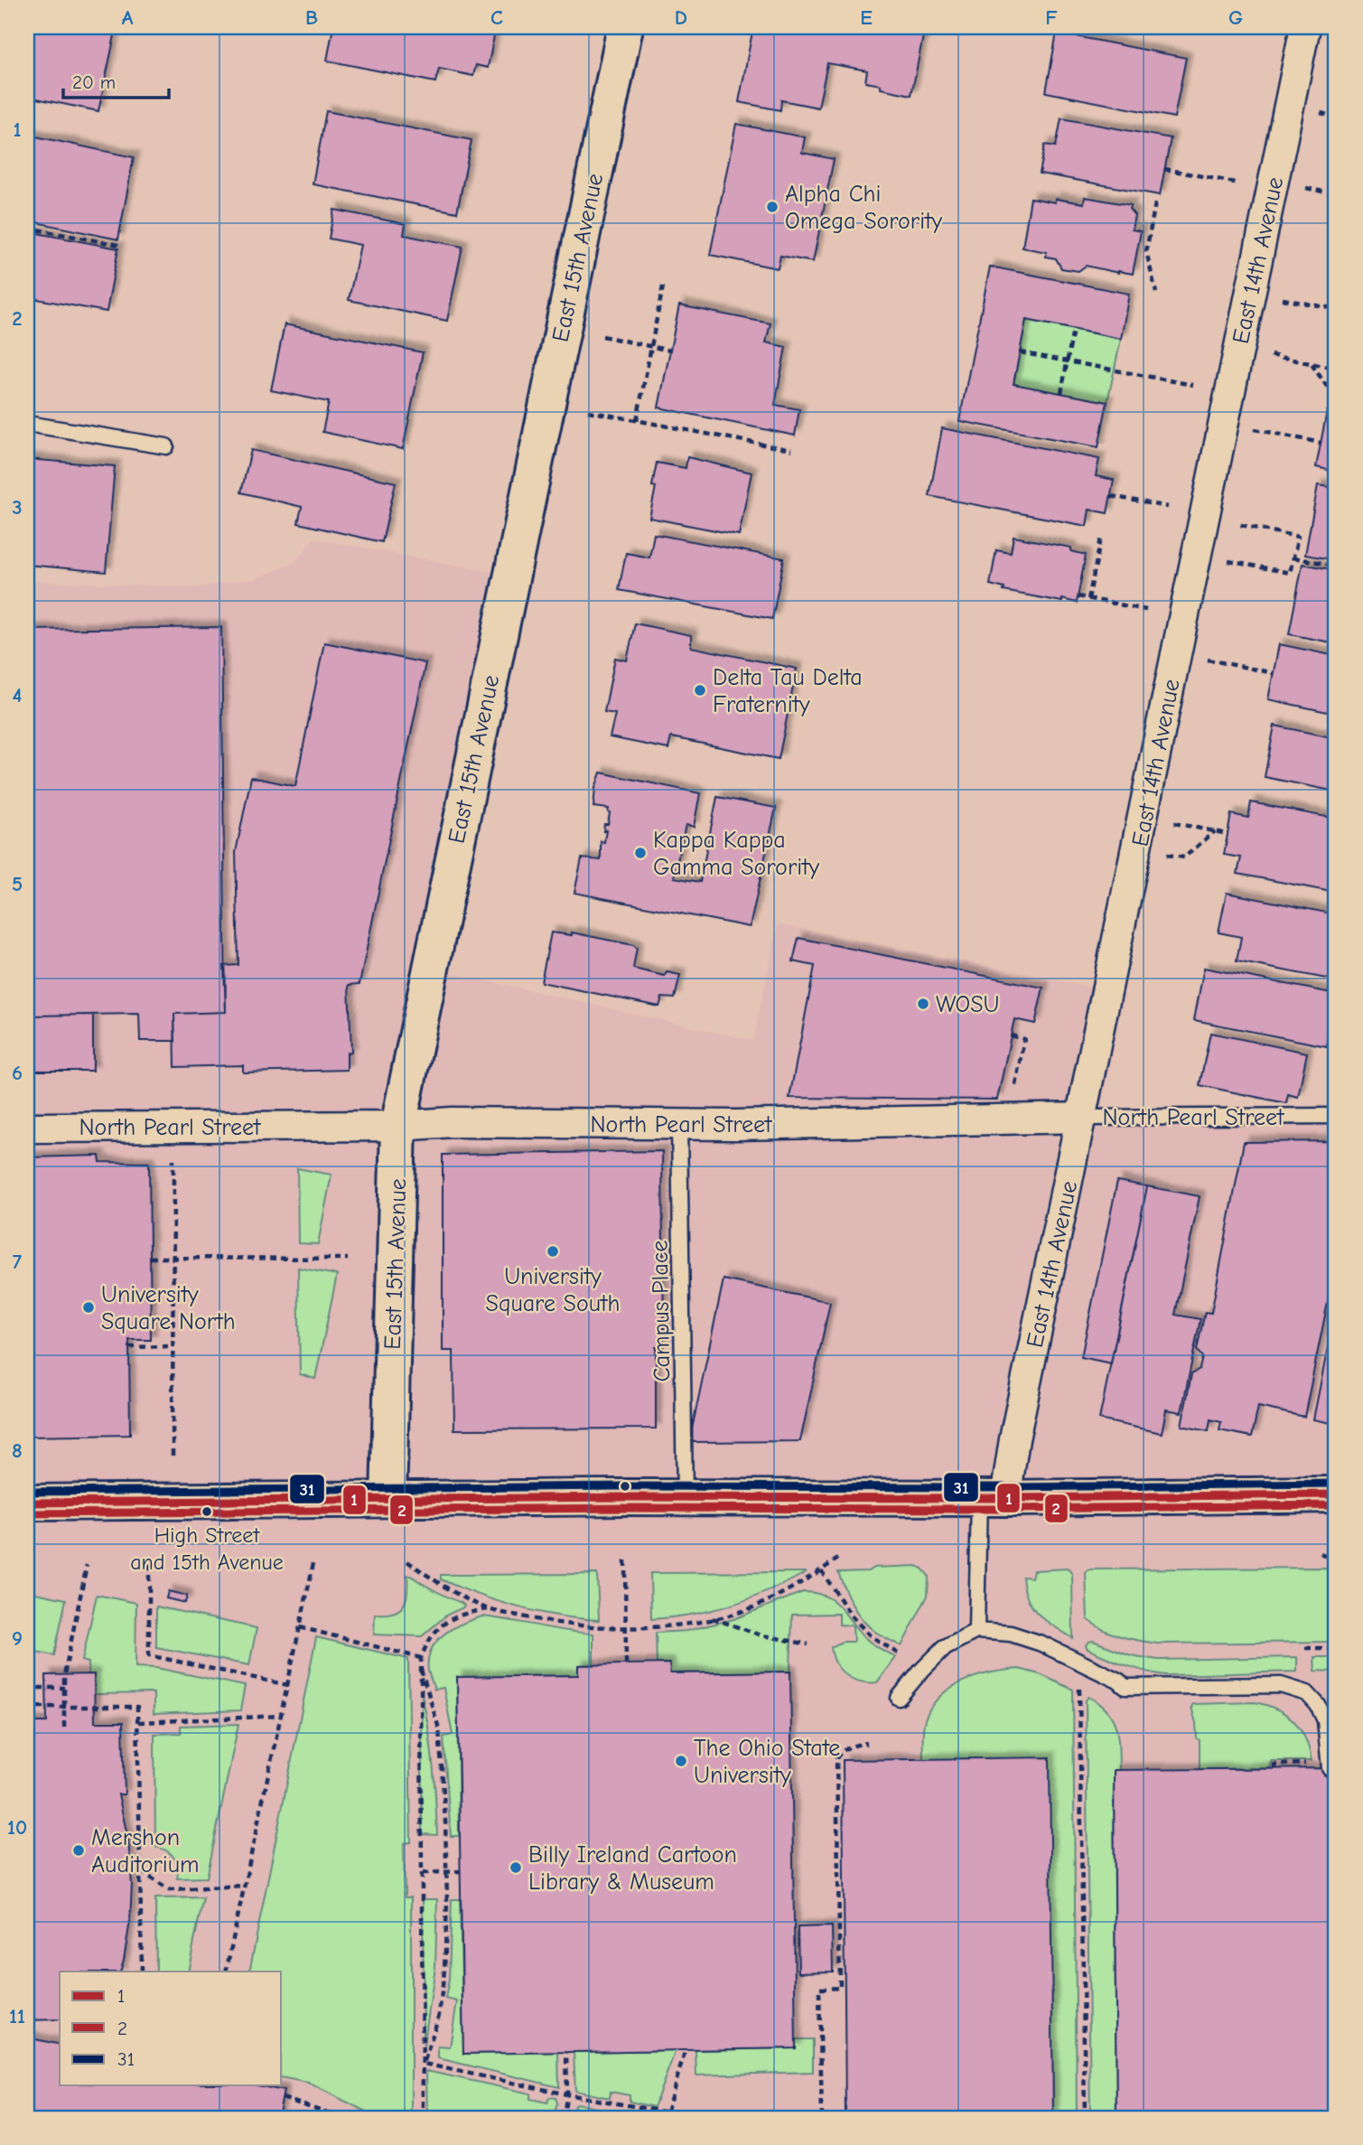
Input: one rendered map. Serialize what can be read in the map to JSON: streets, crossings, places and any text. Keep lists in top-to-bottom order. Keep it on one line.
{"streets":{"street":["East 15th Avenue","East 14th Avenue","North Pearl Street"],"lane":["Campus Place"]},"crossings":[["East 15th Avenue","North Pearl Street"],["East 14th Avenue","North Pearl Street"],["North Pearl Street","Campus Place"]],"places":["Alpha Chi Omega Sorority","Delta Tau Delta Fraternity","Kappa Kappa Gamma Sorority","WOSU","University Square South","University Square North","High Street and 15th Avenue","The Ohio State University","Mershon Auditorium","Billy Ireland Cartoon Library & Museum"],"lines":["transit line 31","transit line 1","transit line 2"],"legend":["1","2","31"],"scale_bar":"20 m","grid":{"columns":["A","B","C","D","E","F","G"],"rows":["1","2","3","4","5","6","7","8","9","10","11"]}}
